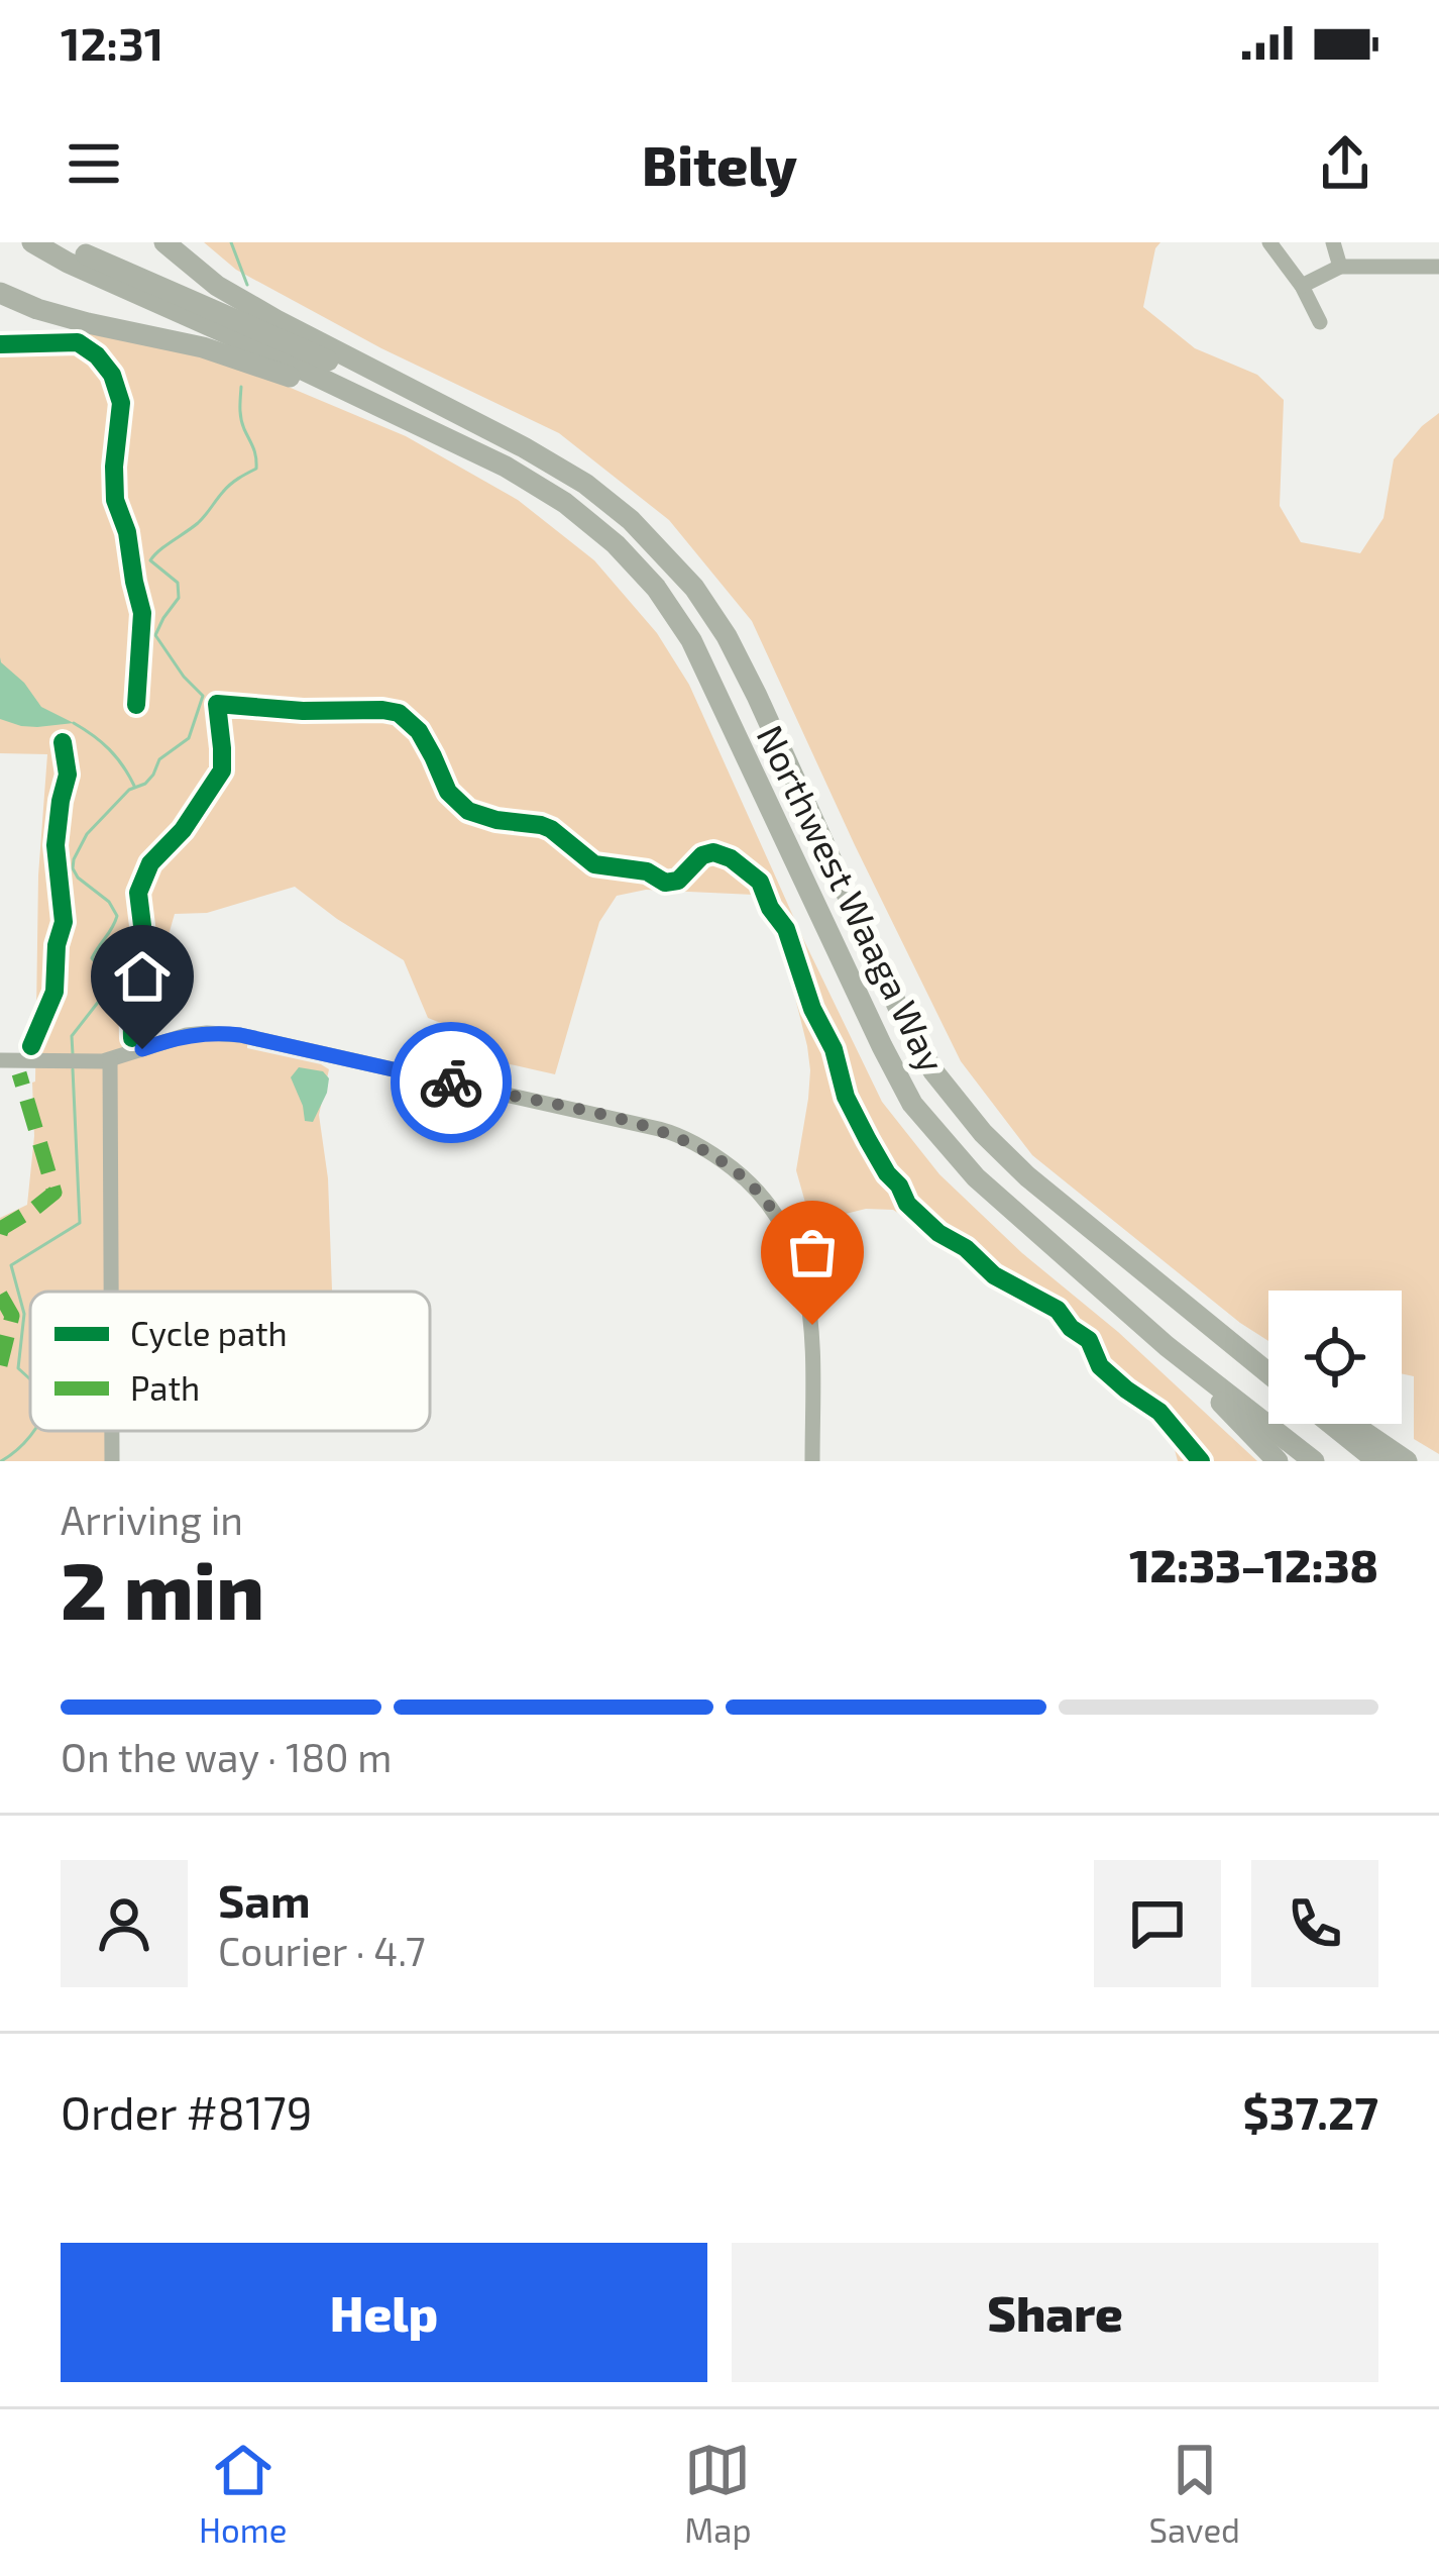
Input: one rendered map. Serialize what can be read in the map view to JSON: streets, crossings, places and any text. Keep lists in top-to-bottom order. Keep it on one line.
{"streets":{"highway":["Northwest Waaga Way"]},"legend":["Cycle path","Path"],"page":{"status":"12:31","header":"Bitely","heading":["2 min","Arriving in","12:33–12:38"],"panel":["Sam","Courier · 4.7","Order #8179","$37.27"],"bar":"On the way · 180 m","buttons":["Help","Share"],"tabs":["Home","Map","Saved"]}}
